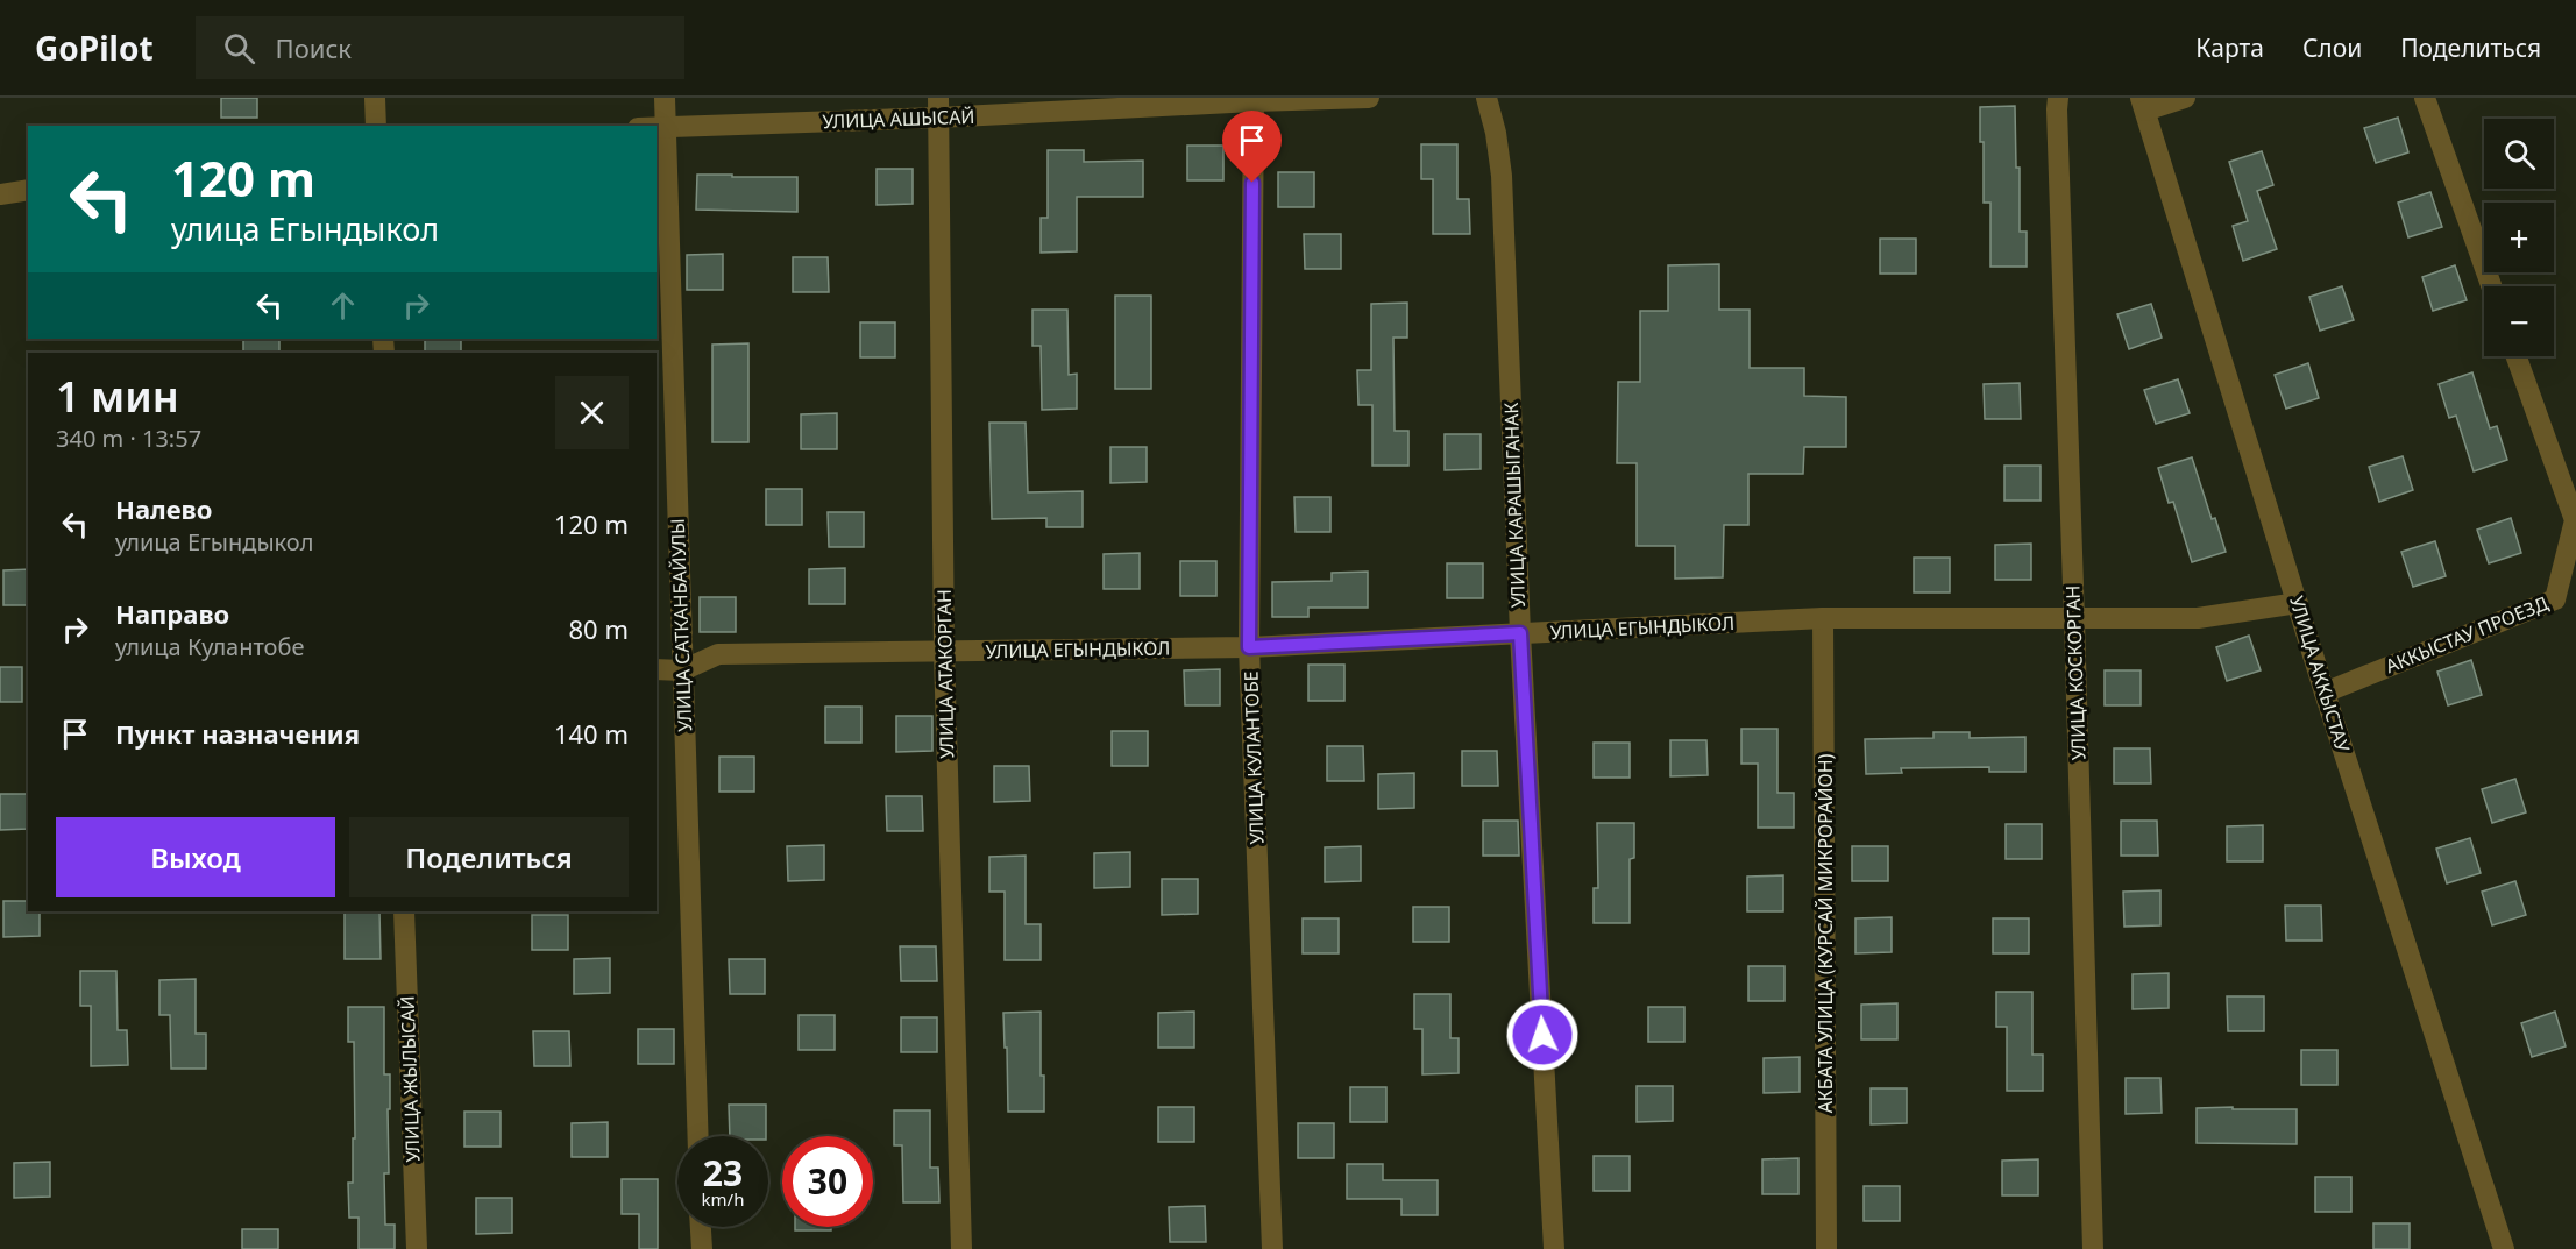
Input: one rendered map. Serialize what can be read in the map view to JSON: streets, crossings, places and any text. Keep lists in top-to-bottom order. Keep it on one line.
{"streets":{"street":["УЛИЦА АШЫСАЙ","УЛИЦА КАРАШЫГАНАК","УЛИЦА САТКАНБАЙУЛЫ","УЛИЦА ЕГЫНДЫКОЛ","АККЫСТАУ ПРОЕЗД","УЛИЦА КОСКОРГАН","УЛИЦА АТАКОРГАН","УЛИЦА АККЫСТАУ","УЛИЦА КУЛАНТОБЕ","АКБАТА УЛИЦА (КУРСАЙ МИКРОРАЙОН)","УЛИЦА ЖЫЛЫСАЙ"]},"crossings":[["УЛИЦА АШЫСАЙ","УЛИЦА САТКАНБАЙУЛЫ"],["УЛИЦА АШЫСАЙ","УЛИЦА АТАКОРГАН"],["УЛИЦА АШЫСАЙ","УЛИЦА КУЛАНТОБЕ"],["УЛИЦА КАРАШЫГАНАК","УЛИЦА ЕГЫНДЫКОЛ"],["УЛИЦА САТКАНБАЙУЛЫ","УЛИЦА ЕГЫНДЫКОЛ"],["УЛИЦА ЕГЫНДЫКОЛ","УЛИЦА КОСКОРГАН"],["УЛИЦА ЕГЫНДЫКОЛ","УЛИЦА АТАКОРГАН"],["УЛИЦА ЕГЫНДЫКОЛ","УЛИЦА АККЫСТАУ"],["УЛИЦА ЕГЫНДЫКОЛ","УЛИЦА КУЛАНТОБЕ"],["УЛИЦА ЕГЫНДЫКОЛ","АКБАТА УЛИЦА (КУРСАЙ МИКРОРАЙОН)"],["АККЫСТАУ ПРОЕЗД","УЛИЦА АККЫСТАУ"]],"page":{"header":"GoPilot","search":"Поиск","nav":["Карта","Слои","Поделиться"],"map_buttons":["+","−"],"turn":["120 m","улица Егындыкол"],"heading":["1 мин","340 m · 13:57"],"list":[{"name":"Налево","note":"улица Егындыкол","value":"120 m"},{"name":"Направо","note":"улица Кулантобе","value":"80 m"},{"name":"Пункт назначения","value":"140 m"}],"buttons":["Выход","Поделиться"],"speed":"23 km/h","limit":"30"}}
